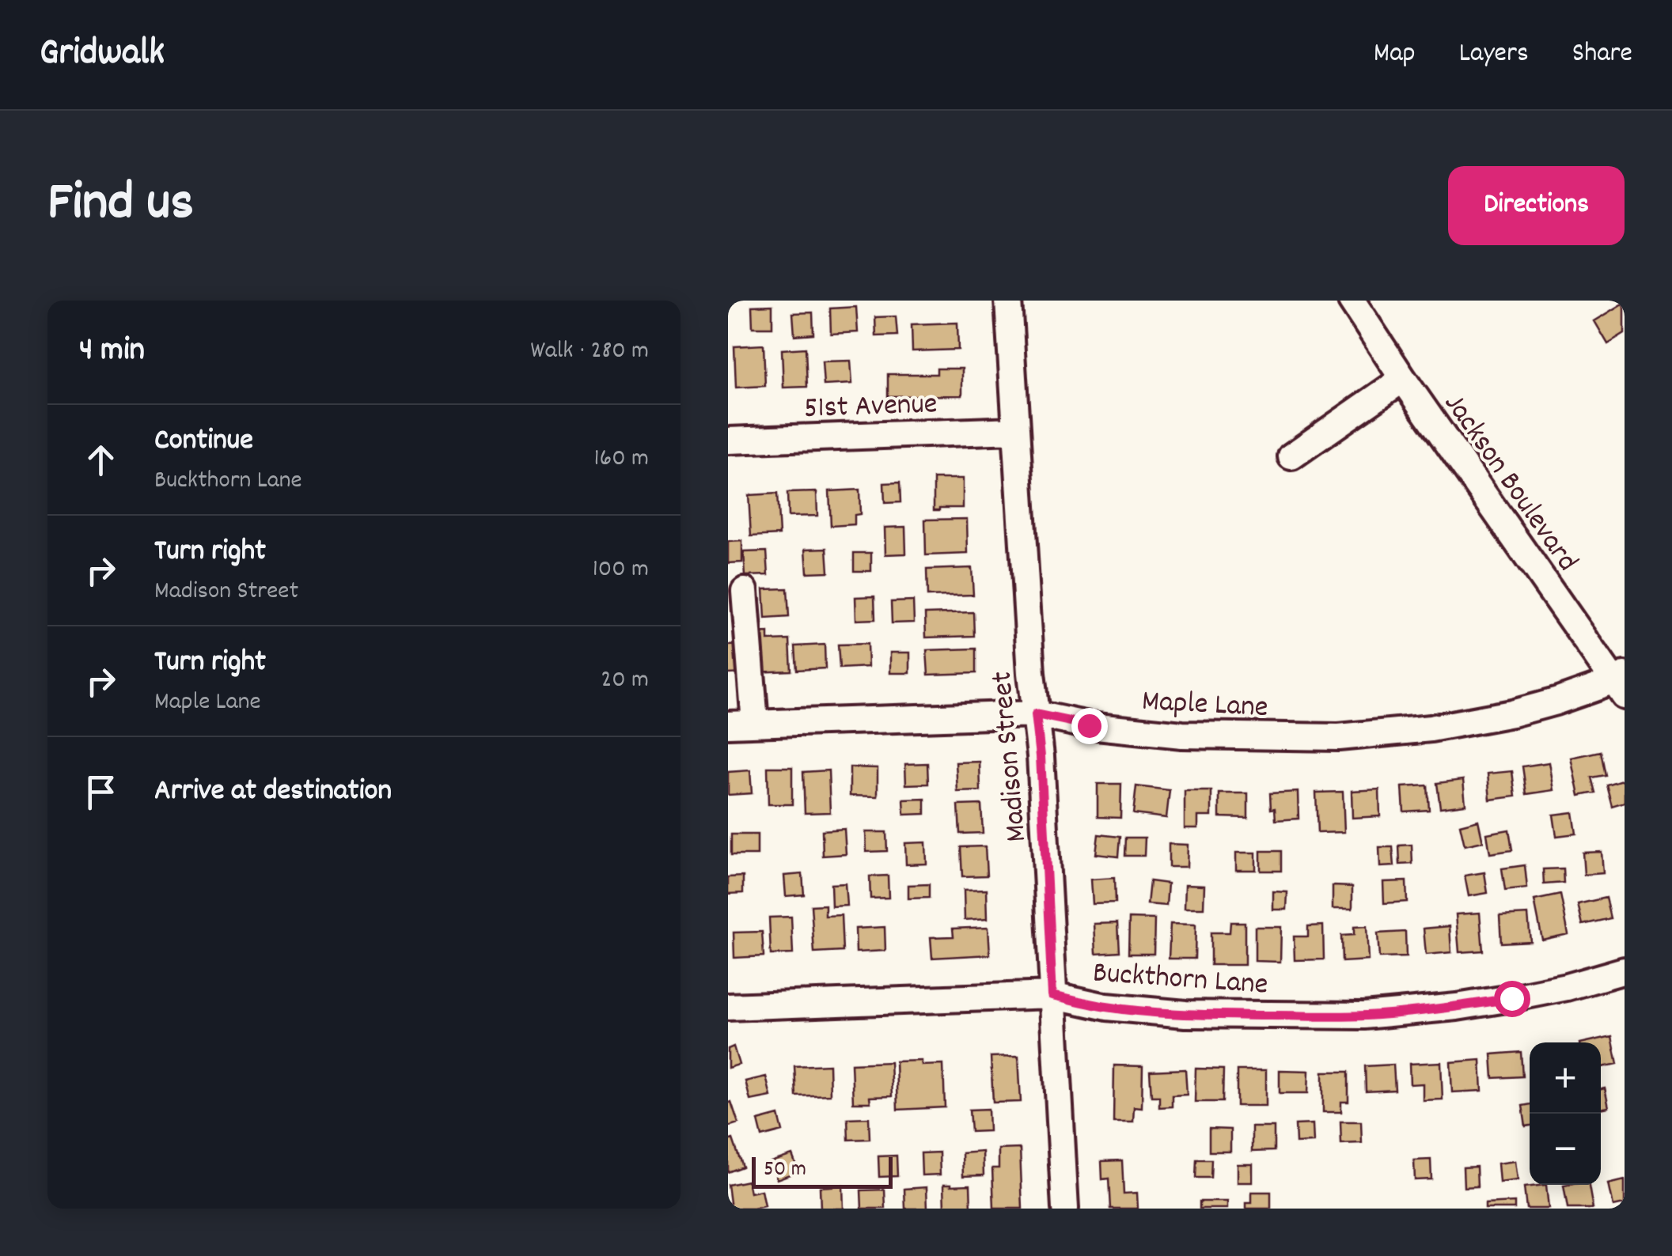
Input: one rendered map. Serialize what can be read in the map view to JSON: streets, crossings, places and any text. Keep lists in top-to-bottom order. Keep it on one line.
{"streets":{"street":["51st Avenue","Jackson Boulevard","Maple Lane","Madison Street","Buckthorn Lane"]},"crossings":[["51st Avenue","Madison Street"],["Jackson Boulevard","Maple Lane"],["Maple Lane","Madison Street"],["Madison Street","Buckthorn Lane"]],"scale_bar":"50 m","page":{"header":"Gridwalk","nav":["Map","Layers","Share"],"title":"Find us","buttons":"Directions","heading":["4 min","Walk · 280 m"],"list":[["Continue","Buckthorn Lane","160 m"],["Turn right","Madison Street","100 m"],["Turn right","Maple Lane","20 m"],"Arrive at destination"],"map_buttons":["+","−"],"scale":"50 m"}}
